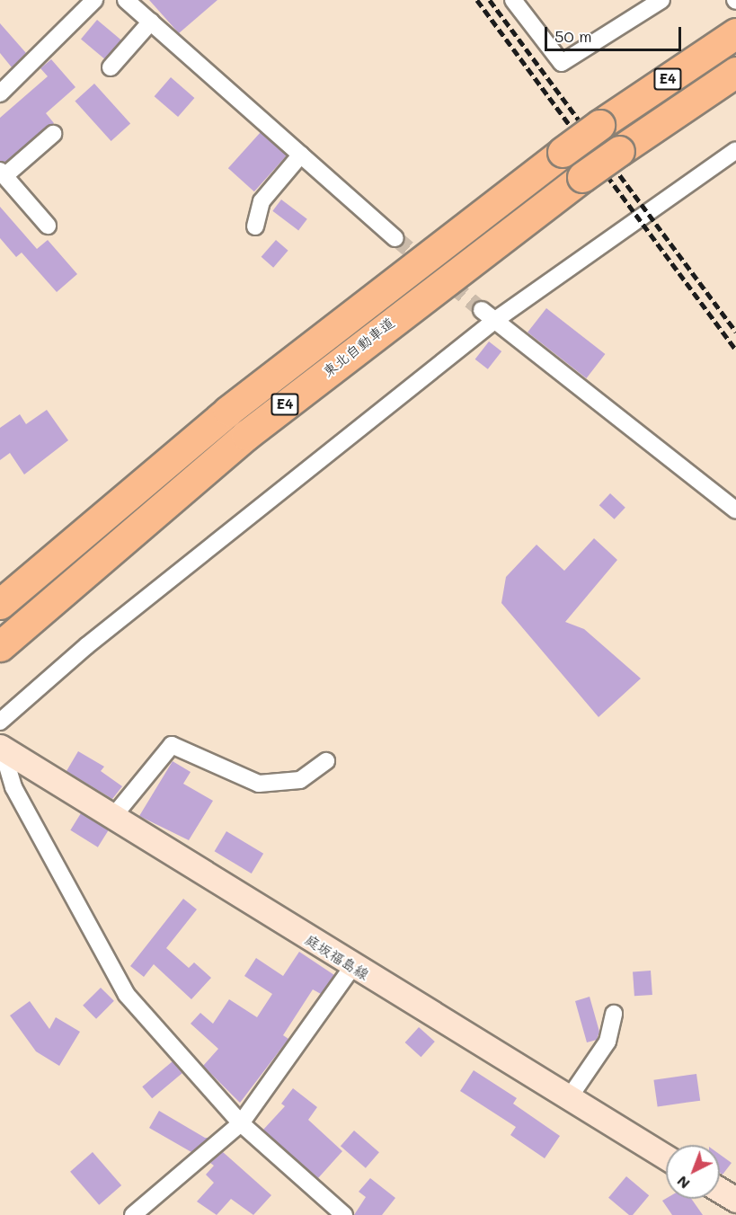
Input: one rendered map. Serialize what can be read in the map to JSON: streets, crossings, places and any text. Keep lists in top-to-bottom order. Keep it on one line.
{"streets":{"highway":["E4","東北自動車道"],"main road":["庭坂福島線"]},"scale_bar":"50 m","north":"bottom left"}
